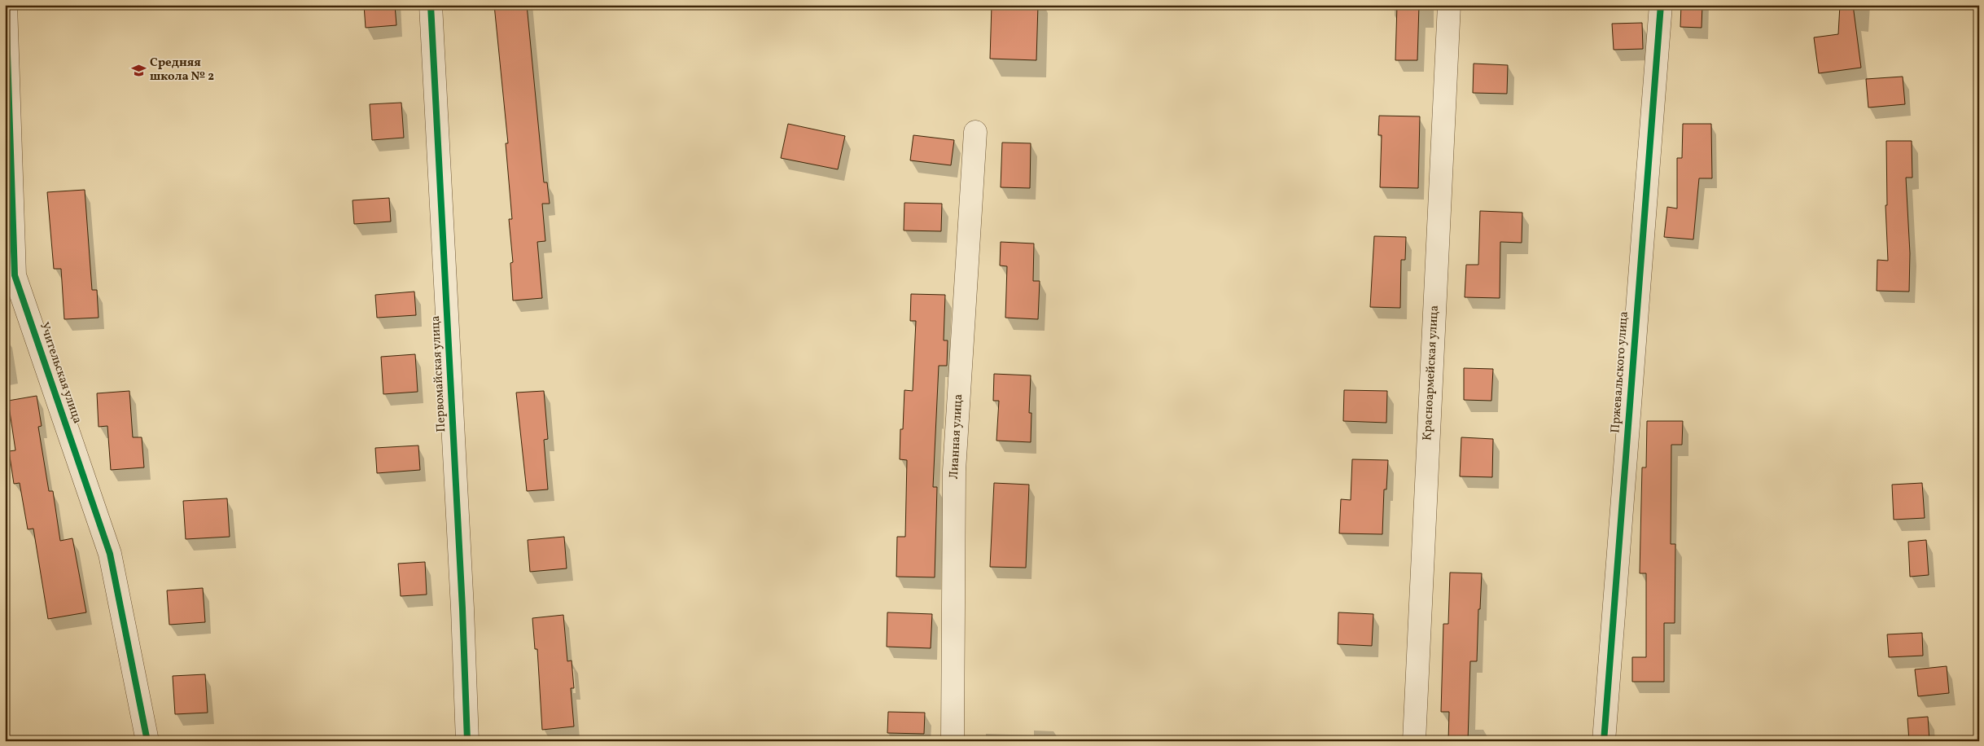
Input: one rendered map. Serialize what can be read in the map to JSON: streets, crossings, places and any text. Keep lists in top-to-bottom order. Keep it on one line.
{"streets":{"street":["Пржевальского улица","Учительская улица","Красноармейская улица","Первомайская улица","Лианная улица"]},"places":{"school or university":["Средняя школа № 2"]}}
